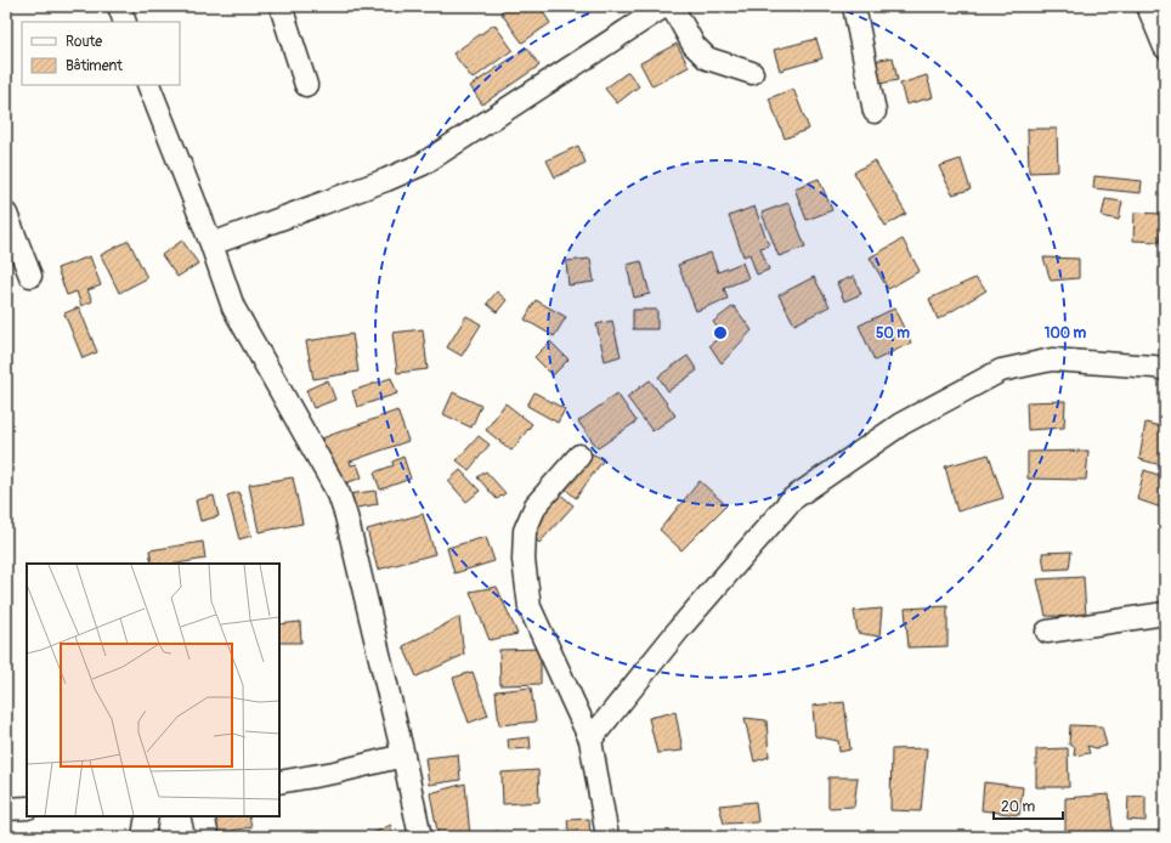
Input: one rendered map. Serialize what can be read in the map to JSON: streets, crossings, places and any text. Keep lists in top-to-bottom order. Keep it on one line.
{"legend":["Route","Bâtiment"],"scale_bar":"20 m","rings":["50 m","100 m"]}
